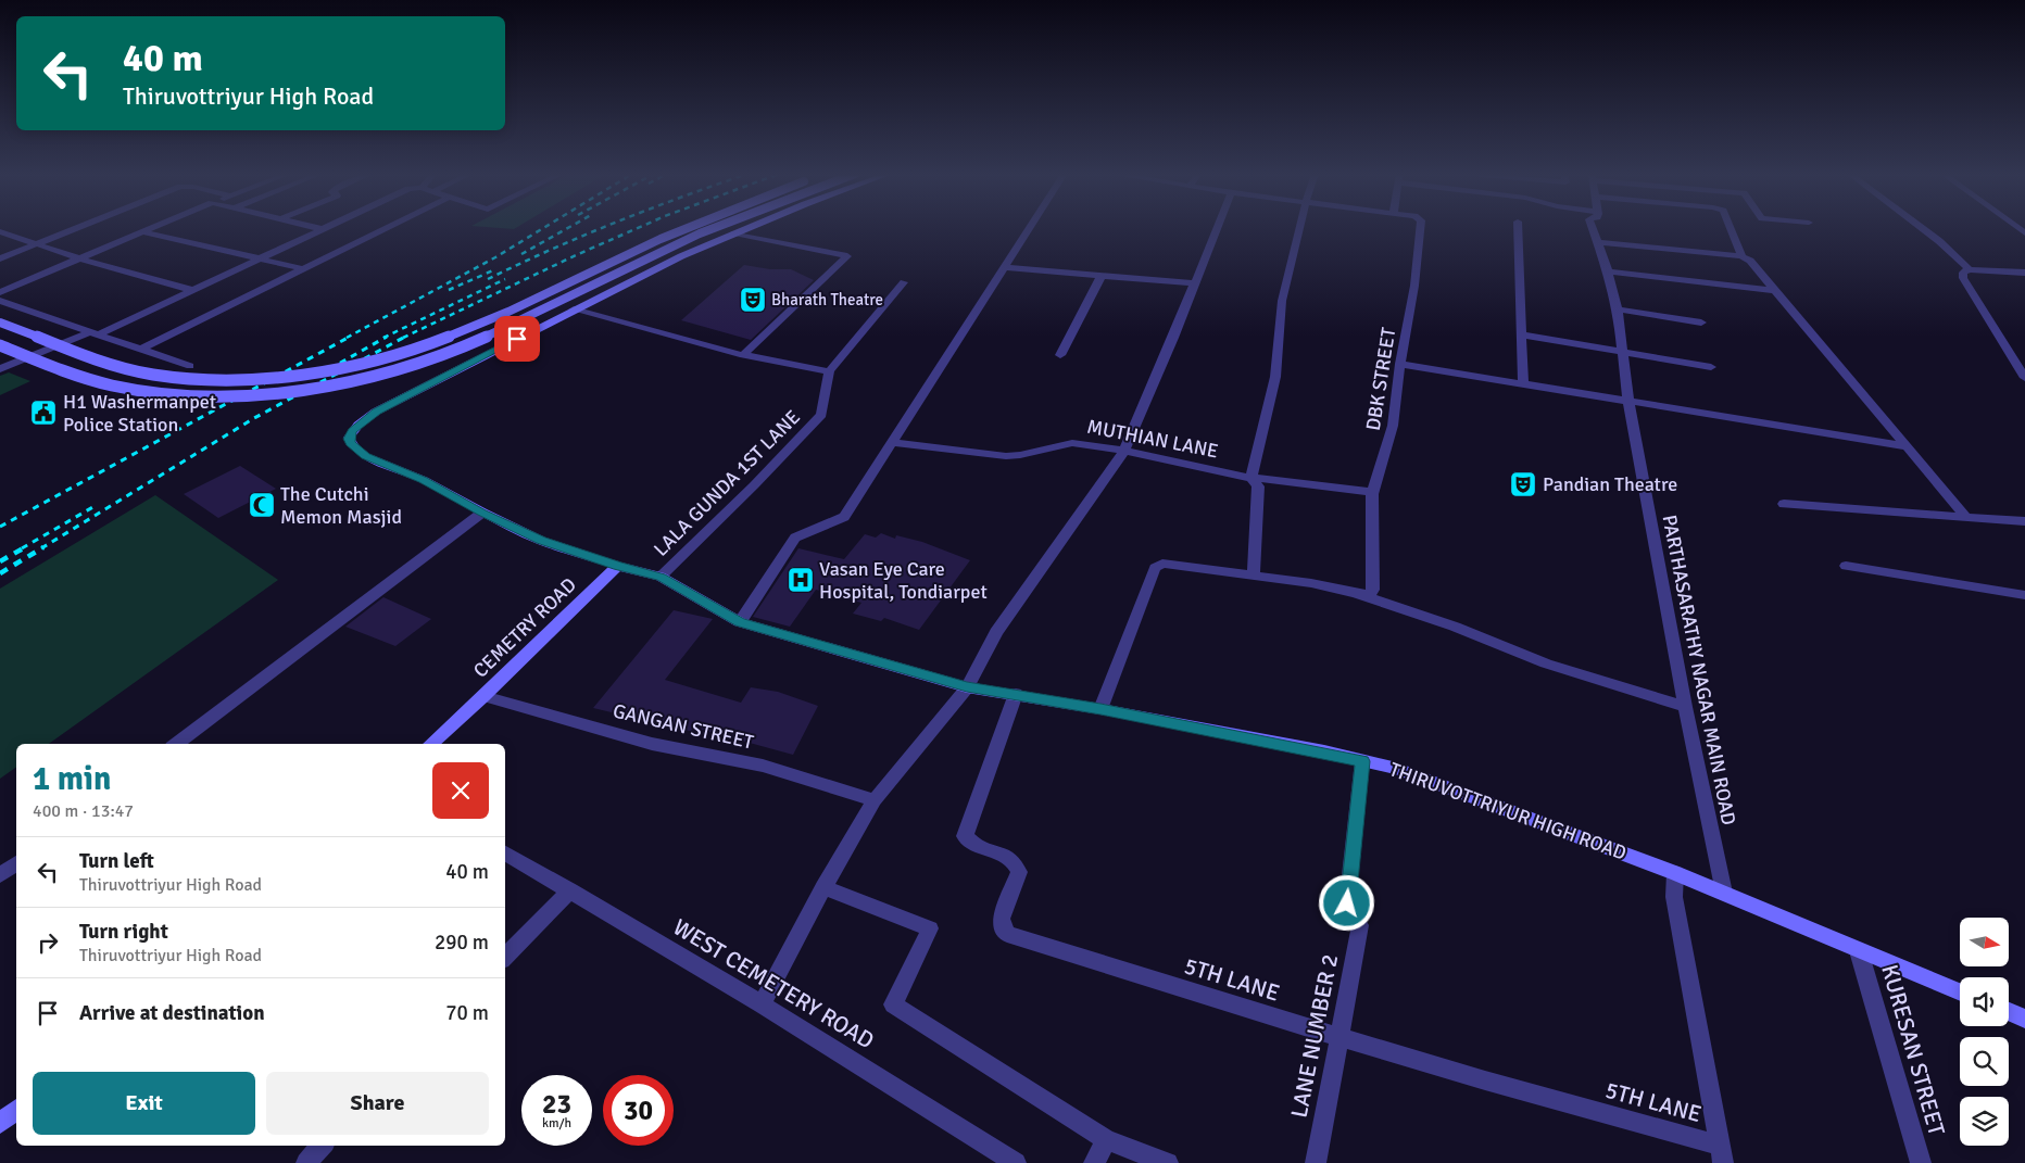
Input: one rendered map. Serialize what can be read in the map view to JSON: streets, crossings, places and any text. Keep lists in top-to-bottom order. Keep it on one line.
{"streets":{"main road":["CEMETRY ROAD","THIRUVOTTRIYUR HIGH ROAD"],"street":["DBK STREET","MUTHIAN LANE","LALA GUNDA 1ST LANE","PARTHASARATHY NAGAR MAIN ROAD","GANGAN STREET","5TH LANE","WEST CEMETERY ROAD","LANE NUMBER 2","KURESAN STREET"]},"crossings":[["DBK STREET","MUTHIAN LANE"],["LALA GUNDA 1ST LANE","THIRUVOTTRIYUR HIGH ROAD"],["CEMETRY ROAD","GANGAN STREET"],["CEMETRY ROAD","THIRUVOTTRIYUR HIGH ROAD"],["PARTHASARATHY NAGAR MAIN ROAD","THIRUVOTTRIYUR HIGH ROAD"],["THIRUVOTTRIYUR HIGH ROAD","5TH LANE"],["THIRUVOTTRIYUR HIGH ROAD","LANE NUMBER 2"],["THIRUVOTTRIYUR HIGH ROAD","KURESAN STREET"],["5TH LANE","LANE NUMBER 2"]],"places":{"theatre":["Bharath Theatre","Pandian Theatre"],"public building":["H1 Washermanpet Police Station"],"mosque":["The Cutchi Memon Masjid"],"hospital":["Vasan Eye Care Hospital, Tondiarpet"]},"north":"right","page":{"turn":["40 m","Thiruvottriyur High Road"],"heading":["1 min","400 m · 13:47"],"list":[{"name":"Turn left","note":"Thiruvottriyur High Road","value":"40 m"},{"name":"Turn right","note":"Thiruvottriyur High Road","value":"290 m"},{"name":"Arrive at destination","value":"70 m"}],"buttons":["Exit","Share"],"speed":"23 km/h","limit":"30"}}
